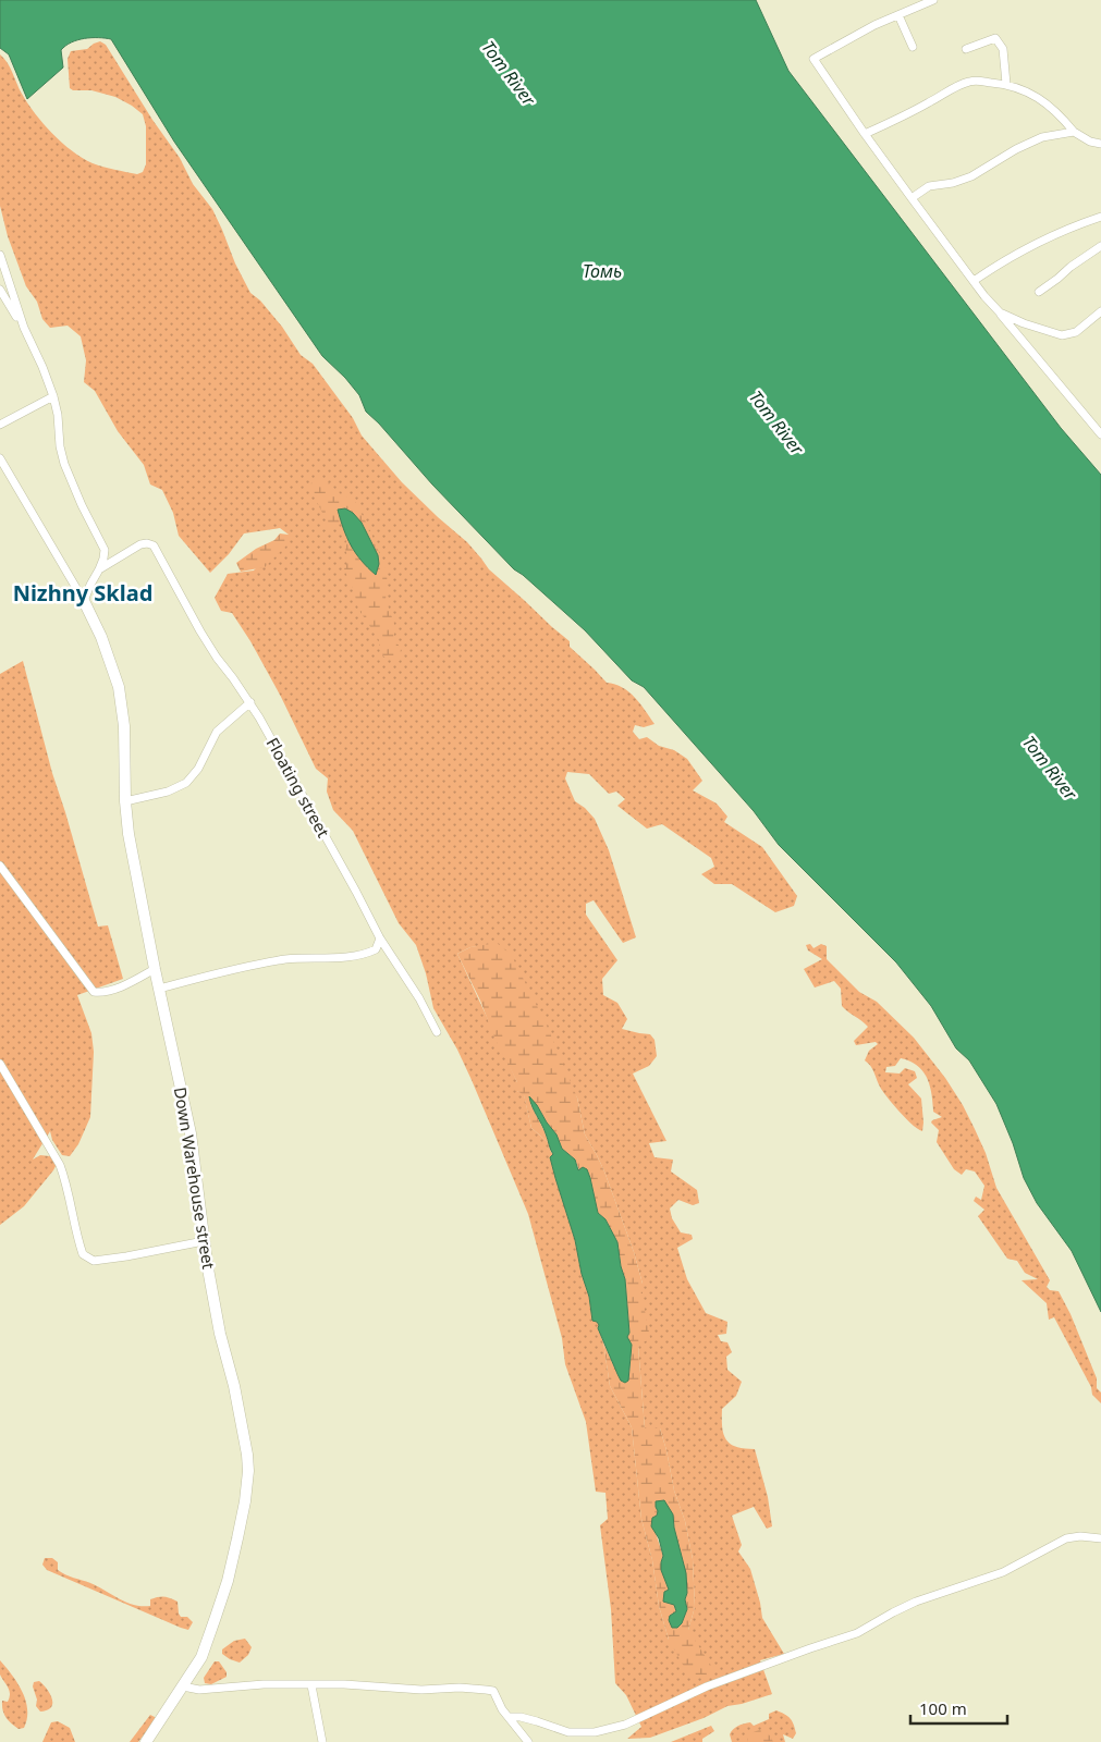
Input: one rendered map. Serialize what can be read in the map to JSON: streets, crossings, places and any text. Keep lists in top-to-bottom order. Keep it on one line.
{"streets":{"street":["Floating street","Down Warehouse street"]},"districts":["Nizhny Sklad"],"water":["Tom River","Томь"],"scale_bar":"100 m"}
